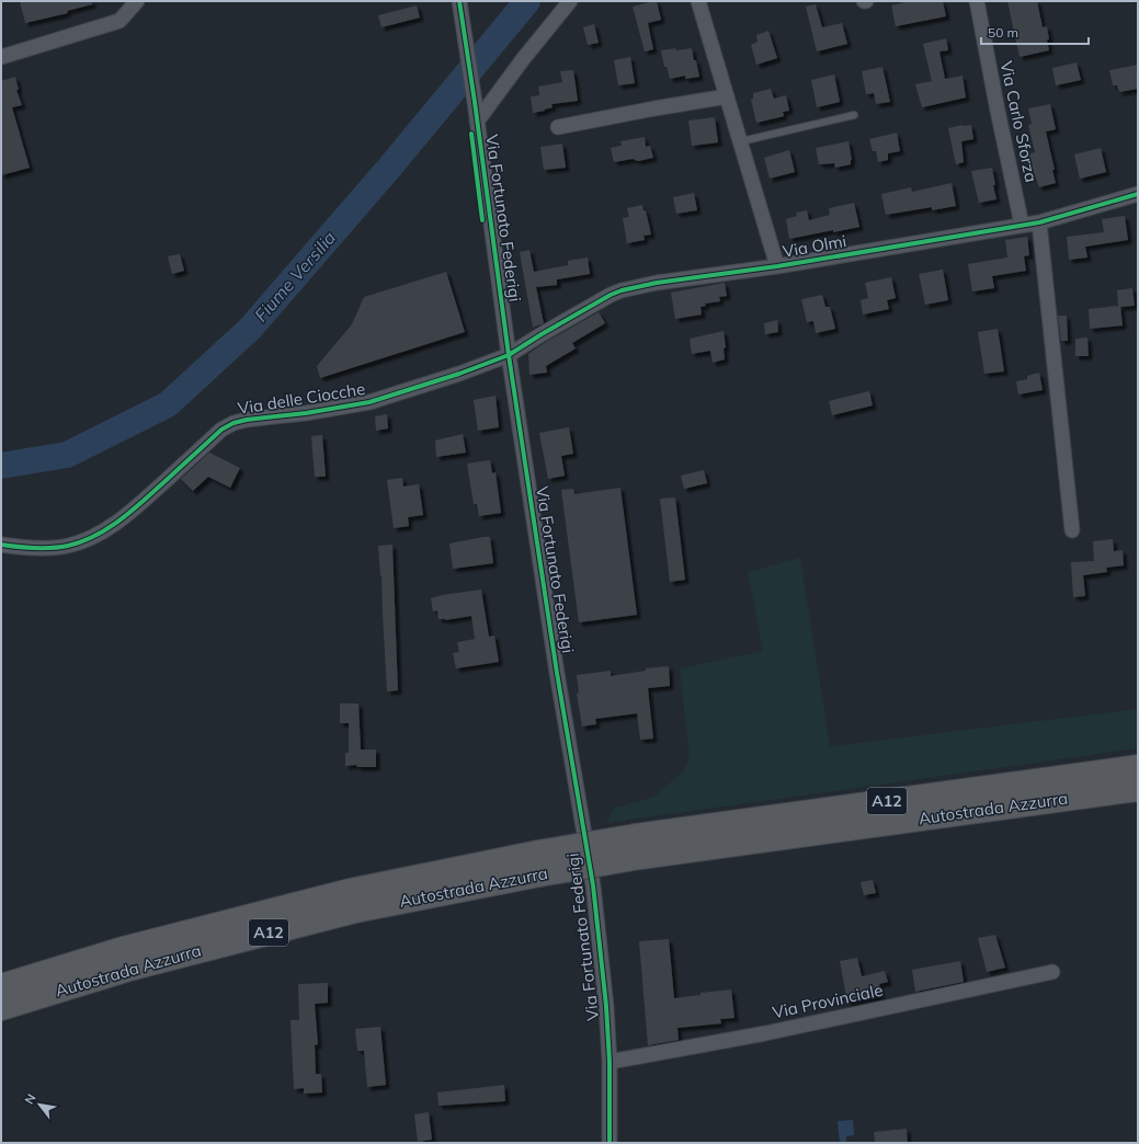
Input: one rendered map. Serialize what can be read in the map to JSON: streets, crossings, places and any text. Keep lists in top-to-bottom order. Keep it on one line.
{"streets":{"highway":["A12","Autostrada Azzurra"],"street":["Via Carlo Sforza","Via Fortunato Federigi","Via Olmi","Via delle Ciocche","Via Provinciale"]},"crossings":[["Via Carlo Sforza","Via Olmi"],["Via Fortunato Federigi","Via Olmi"],["Via Fortunato Federigi","Via delle Ciocche"],["Via Fortunato Federigi","Via Provinciale"],["Via Olmi","Via delle Ciocche"]],"water":["Fiume Versilia"],"scale_bar":"50 m","north":"top left"}
